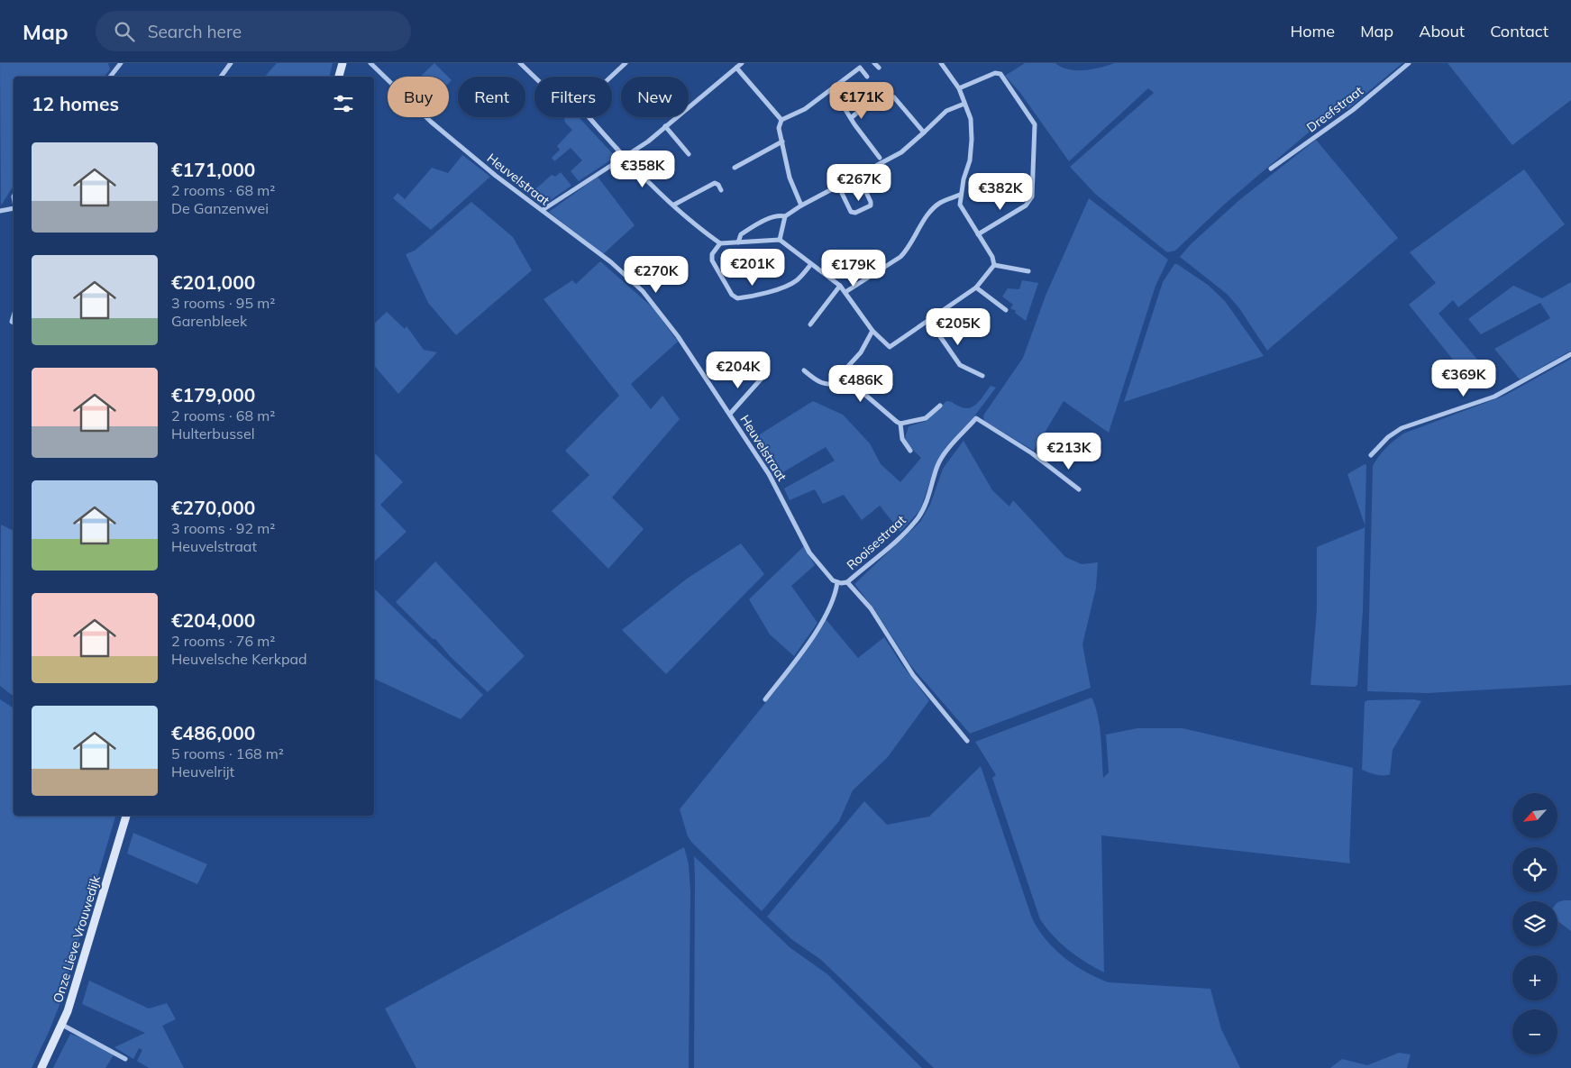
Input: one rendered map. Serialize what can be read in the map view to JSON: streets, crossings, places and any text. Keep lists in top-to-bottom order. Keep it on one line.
{"streets":{"main road":["Onze Lieve Vrouwedijk"],"street":["Dreefstraat","Heuvelstraat","Rooisestraat"]},"north":"bottom left","page":{"header":"Map","search":"Search here","nav":["Home","Map","About","Contact"],"chip":["Buy","Rent","Filters","New"],"heading":"12 homes","price":["€171K","€358K","€267K","€382K","€201K","€179K","€270K","€205K","€204K","€369K","€486K","€213K"],"list":[{"name":"€171,000","note":"2 rooms · 68 m² · De Ganzenwei"},{"name":"€201,000","note":"3 rooms · 95 m² · Garenbleek"},{"name":"€179,000","note":"2 rooms · 68 m² · Hulterbussel"},{"name":"€270,000","note":"3 rooms · 92 m² · Heuvelstraat"},{"name":"€204,000","note":"2 rooms · 76 m² · Heuvelsche Kerkpad"},{"name":"€486,000","note":"5 rooms · 168 m² · Heuvelrijt"}],"map_buttons":["+","−"]}}
